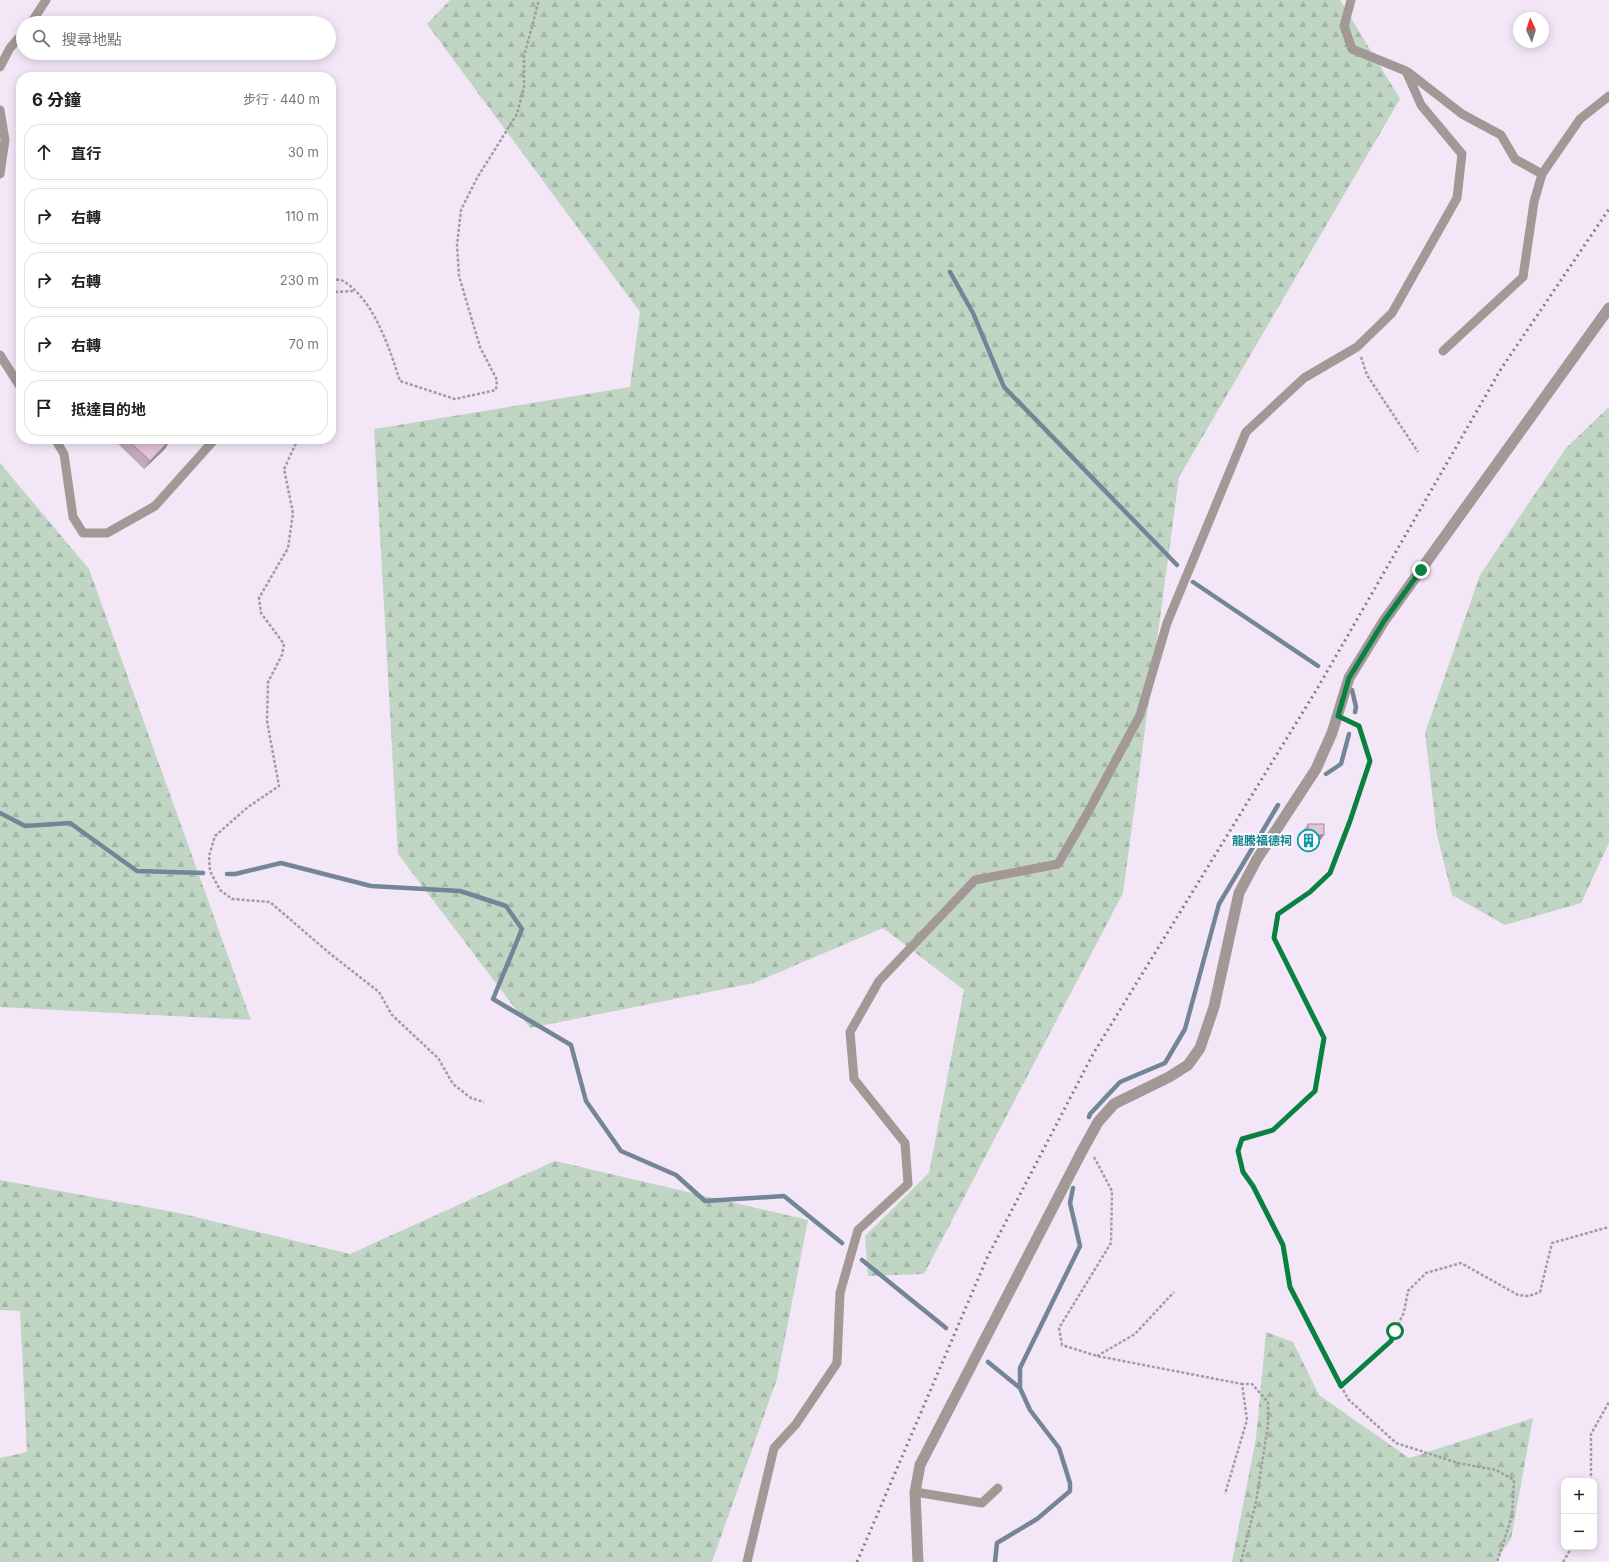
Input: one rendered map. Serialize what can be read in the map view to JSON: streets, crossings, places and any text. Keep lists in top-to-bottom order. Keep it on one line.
{"places":{"building":["龍騰福德祠"]},"north":"top","page":{"search":"搜尋地點","heading":["6 分鐘","步行 · 440 m"],"list":[["直行","30 m"],["右轉","110 m"],["右轉","230 m"],["右轉","70 m"],"抵達目的地"],"map_buttons":["+","−"]}}
